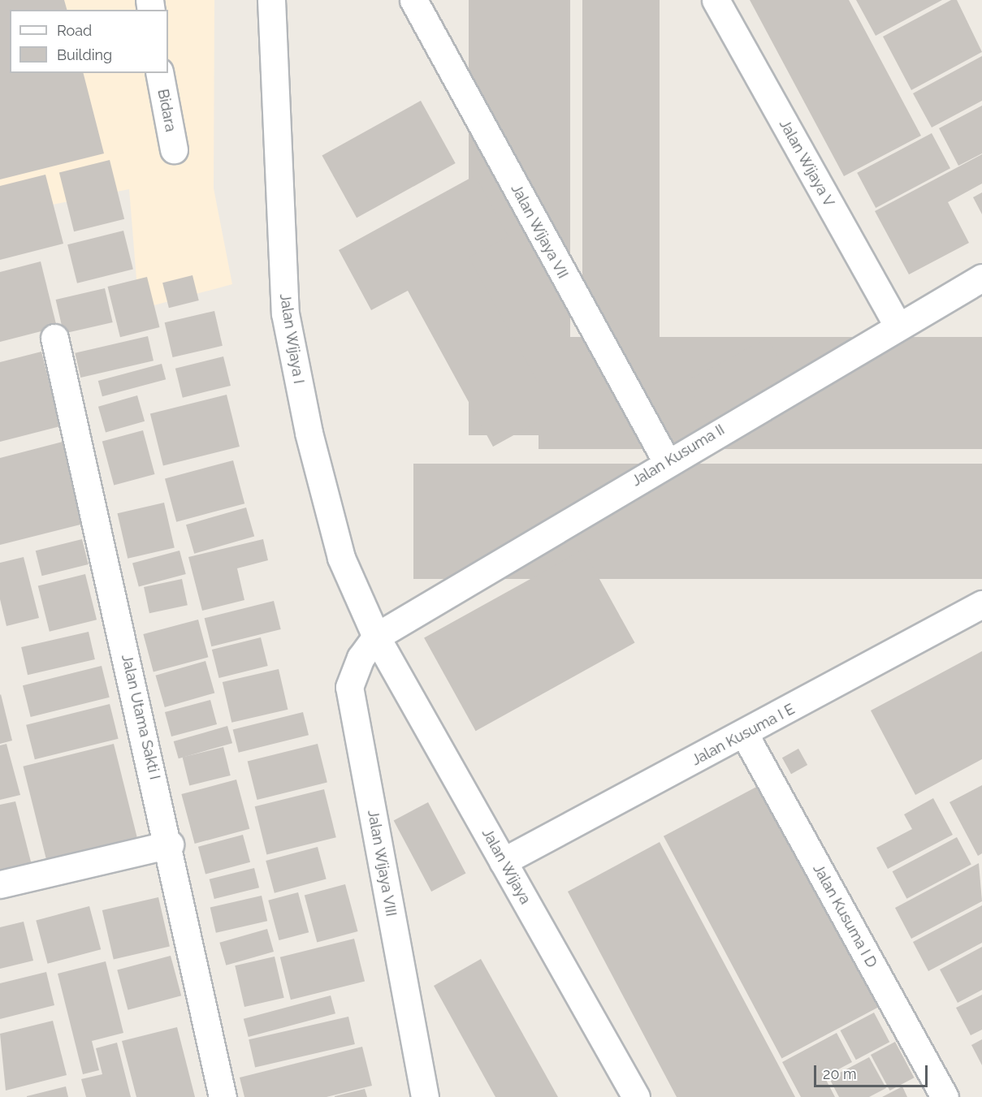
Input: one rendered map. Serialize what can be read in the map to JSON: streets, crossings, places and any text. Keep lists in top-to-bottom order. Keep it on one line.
{"streets":{"street":["Bidara","Jalan Wijaya V","Jalan Wijaya VII","Jalan Wijaya I","Jalan Kusuma II","Jalan Utama Sakti I","Jalan Kusuma I E","Jalan Wijaya VIII","Jalan Wijaya","Jalan Kusuma I D"]},"crossings":[["Jalan Wijaya V","Jalan Kusuma II"],["Jalan Wijaya VII","Jalan Kusuma II"],["Jalan Wijaya I","Jalan Kusuma II"],["Jalan Wijaya I","Jalan Wijaya VIII"],["Jalan Wijaya I","Jalan Wijaya"],["Jalan Kusuma II","Jalan Wijaya VIII"],["Jalan Kusuma II","Jalan Wijaya"],["Jalan Kusuma I E","Jalan Wijaya"],["Jalan Kusuma I E","Jalan Kusuma I D"],["Jalan Wijaya VIII","Jalan Wijaya"]],"legend":["Road","Building"],"scale_bar":"20 m"}
